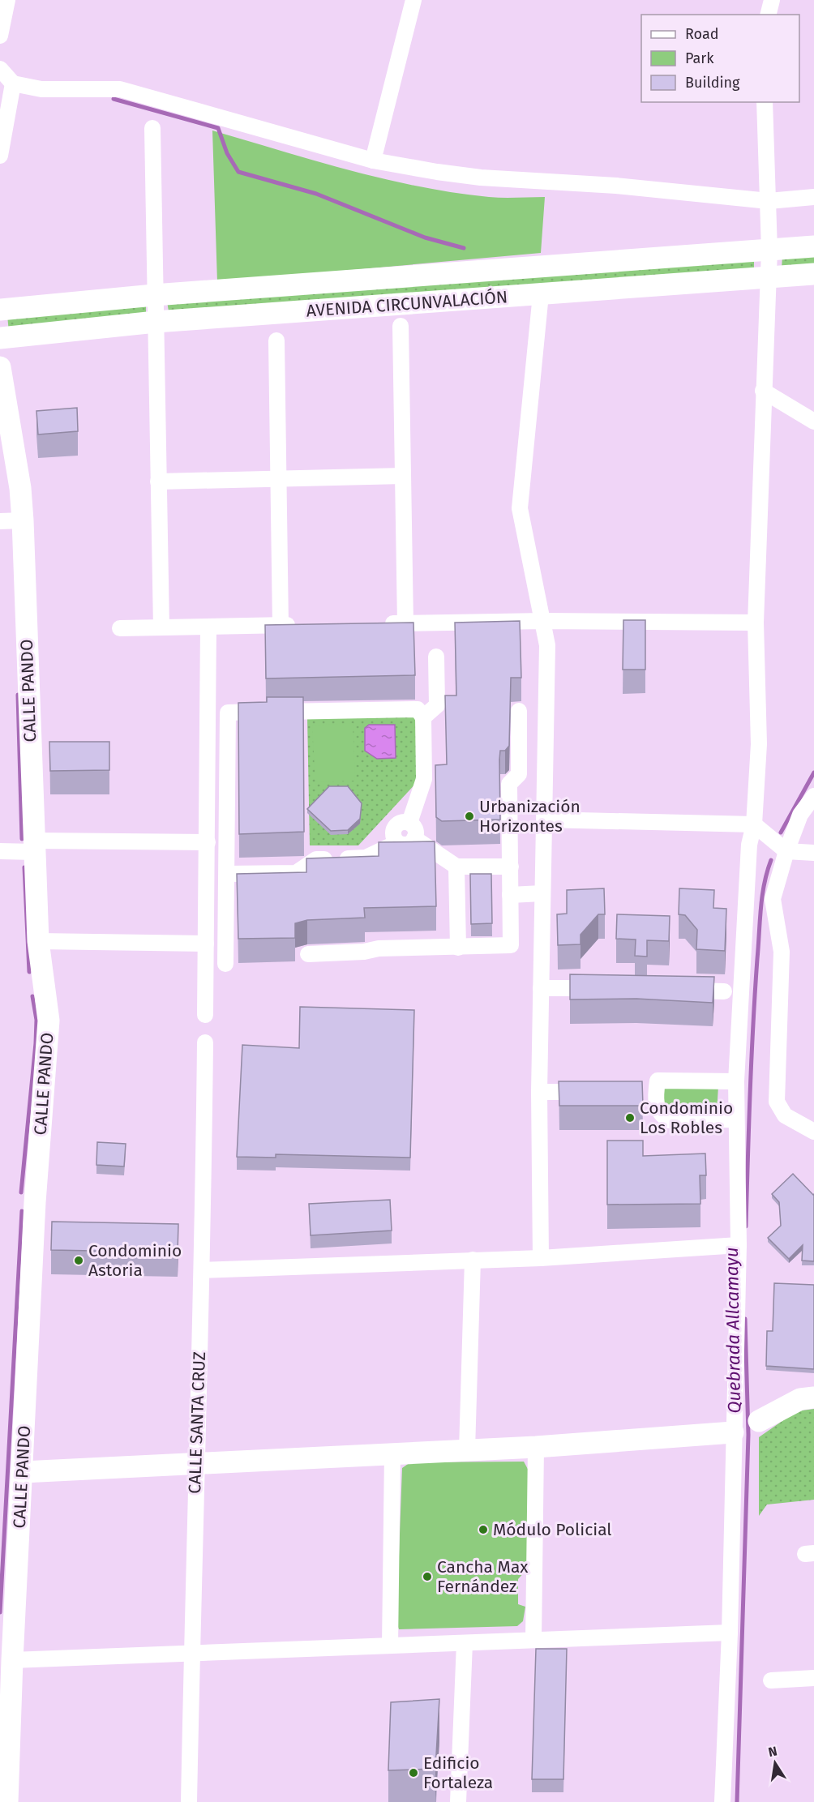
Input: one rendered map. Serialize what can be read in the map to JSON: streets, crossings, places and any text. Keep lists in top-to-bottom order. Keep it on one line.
{"streets":{"street":["AVENIDA CIRCUNVALACIÓN","CALLE PANDO","CALLE SANTA CRUZ"]},"water":["Quebrada Allcamayu"],"places":["Urbanización Horizontes","Condominio Los Robles","Condominio Astoria","Módulo Policial","Cancha Max Fernández","Edificio Fortaleza"],"legend":["Road","Park","Building"],"north":"top"}
